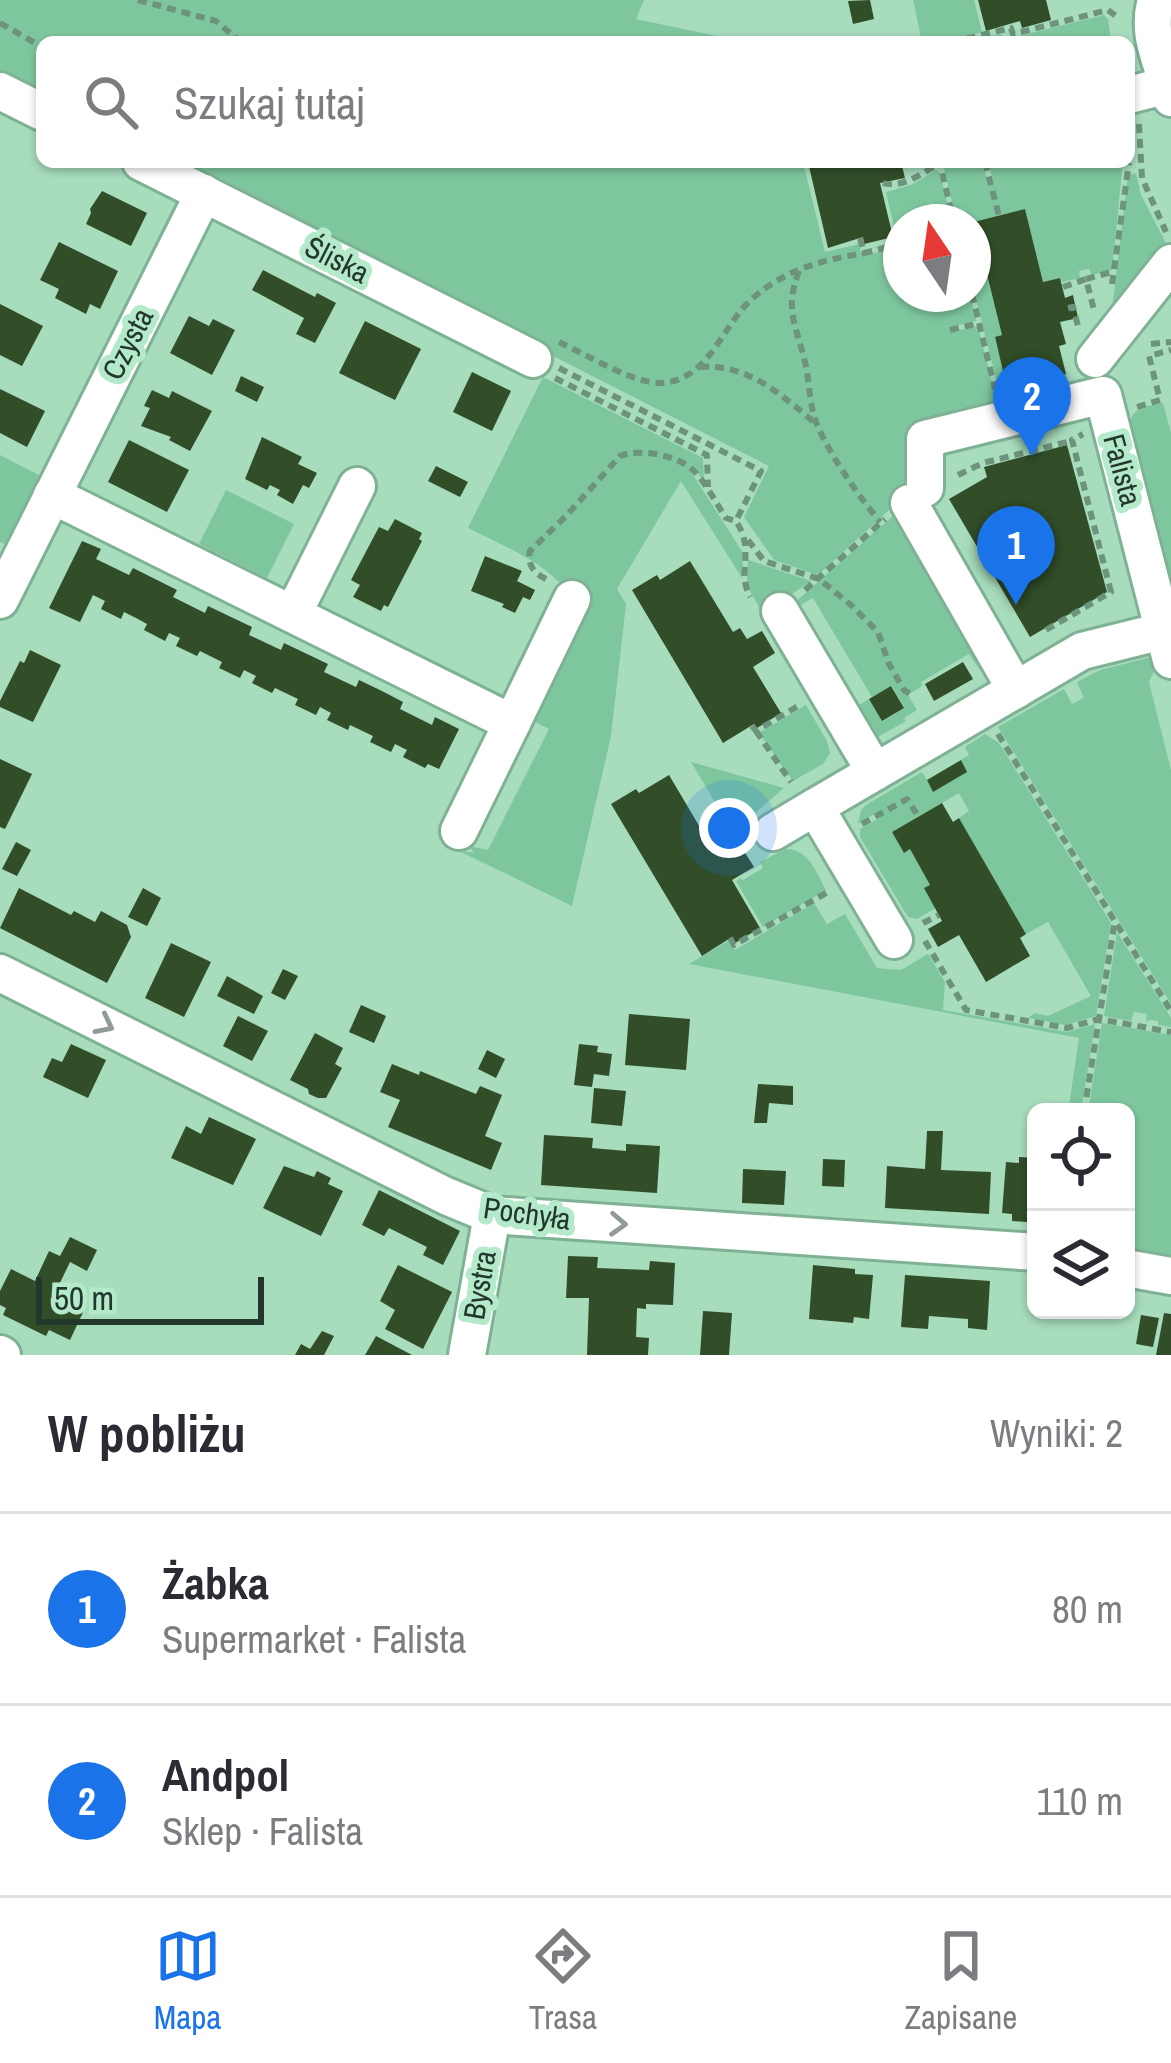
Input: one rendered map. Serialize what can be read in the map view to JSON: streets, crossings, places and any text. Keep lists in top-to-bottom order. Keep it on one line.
{"streets":{"street":["Śliska","Czysta","Falista","Pochyła","Bystra"]},"crossings":[["Śliska","Czysta"],["Pochyła","Bystra"]],"one_way":["Pochyła"],"scale_bar":"50 m","north":"top","page":{"search":"Szukaj tutaj","pins":["2","1"],"scale":"50 m","heading":["W pobliżu","Wyniki: 2"],"list":[{"mark":"1","name":"Żabka","note":"Supermarket · Falista","value":"80 m"},{"mark":"2","name":"Andpol","note":"Sklep · Falista","value":"110 m"}],"nav":["Mapa","Trasa","Zapisane"]}}
